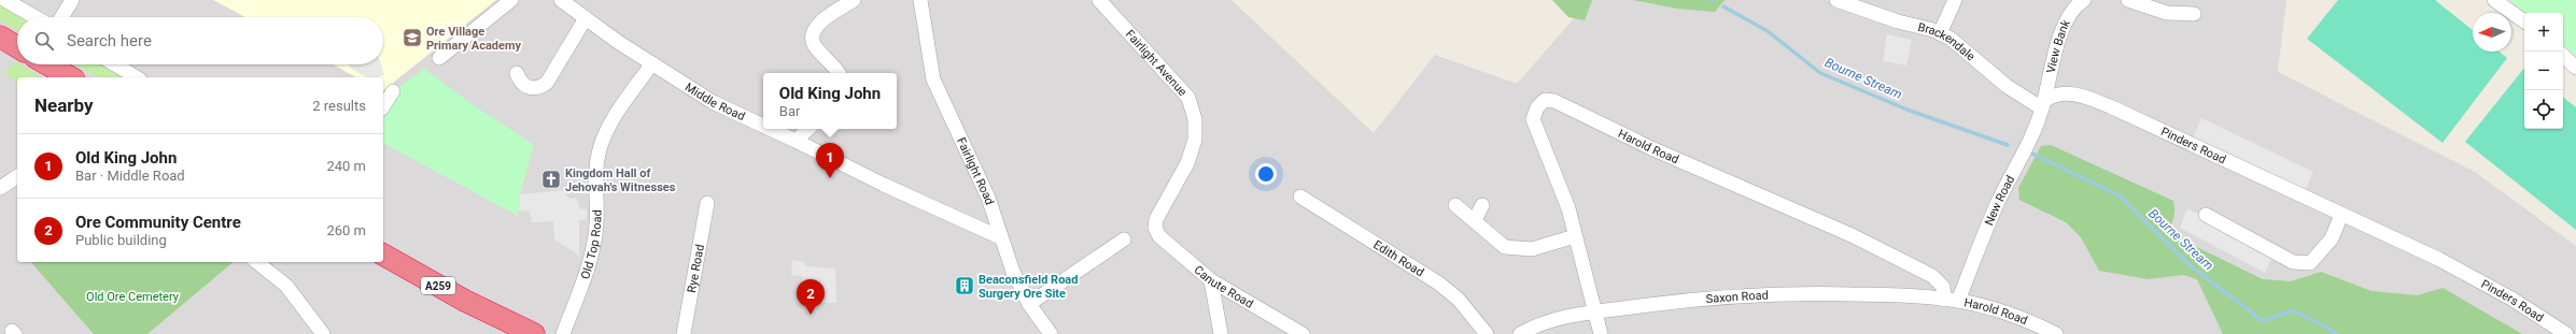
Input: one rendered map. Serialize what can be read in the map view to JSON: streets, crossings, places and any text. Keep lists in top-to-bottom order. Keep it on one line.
{"streets":{"highway":["A259"],"street":["Brackendale","View Bank","Fairlight Avenue","Middle Road","Pinders Road","Harold Road","Fairlight Road","New Road","Old Top Road","Edith Road","Rye Road","Canute Road","Saxon Road"]},"crossings":[["Brackendale","View Bank"],["Brackendale","Pinders Road"],["Brackendale","New Road"],["View Bank","Pinders Road"],["View Bank","New Road"],["Fairlight Avenue","Canute Road"],["Middle Road","Fairlight Road"],["Middle Road","Old Top Road"],["Pinders Road","New Road"],["Harold Road","New Road"],["Harold Road","Saxon Road"],["New Road","Saxon Road"]],"water":["Bourne Stream"],"parks":["Old Ore Cemetery"],"places":{"school or university":["Ore Village Primary Academy"],"church":["Kingdom Hall of Jehovah's Witnesses"],"building":["Beaconsfield Road Surgery Ore Site"]},"north":"left","page":{"map_buttons":["+","−"],"search":"Search here","popup":["Old King John","Bar"],"heading":["Nearby","2 results"],"list":[{"mark":"1","name":"Old King John","note":"Bar · Middle Road","value":"240 m"},{"mark":"2","name":"Ore Community Centre","note":"Public building","value":"260 m"}],"pins":["1","2"]}}
